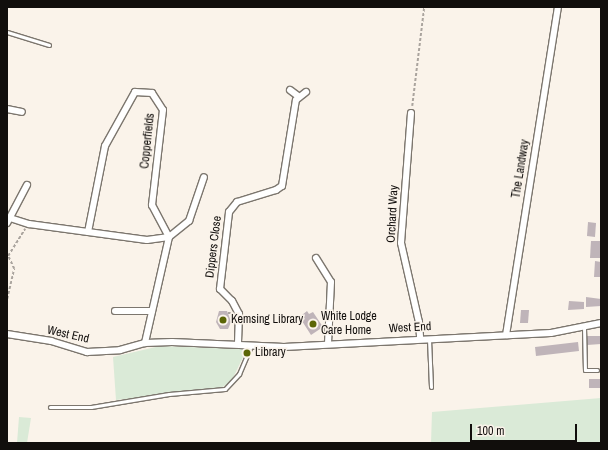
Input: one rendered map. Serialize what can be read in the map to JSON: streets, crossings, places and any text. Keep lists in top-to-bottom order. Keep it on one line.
{"streets":{"street":["Copperfields","The Landway","Orchard Way","Dippers Close","West End"]},"crossings":[["The Landway","West End"],["Orchard Way","West End"],["Dippers Close","West End"]],"places":["Kemsing Library","White Lodge Care Home","Library"],"scale_bar":"100 m"}
